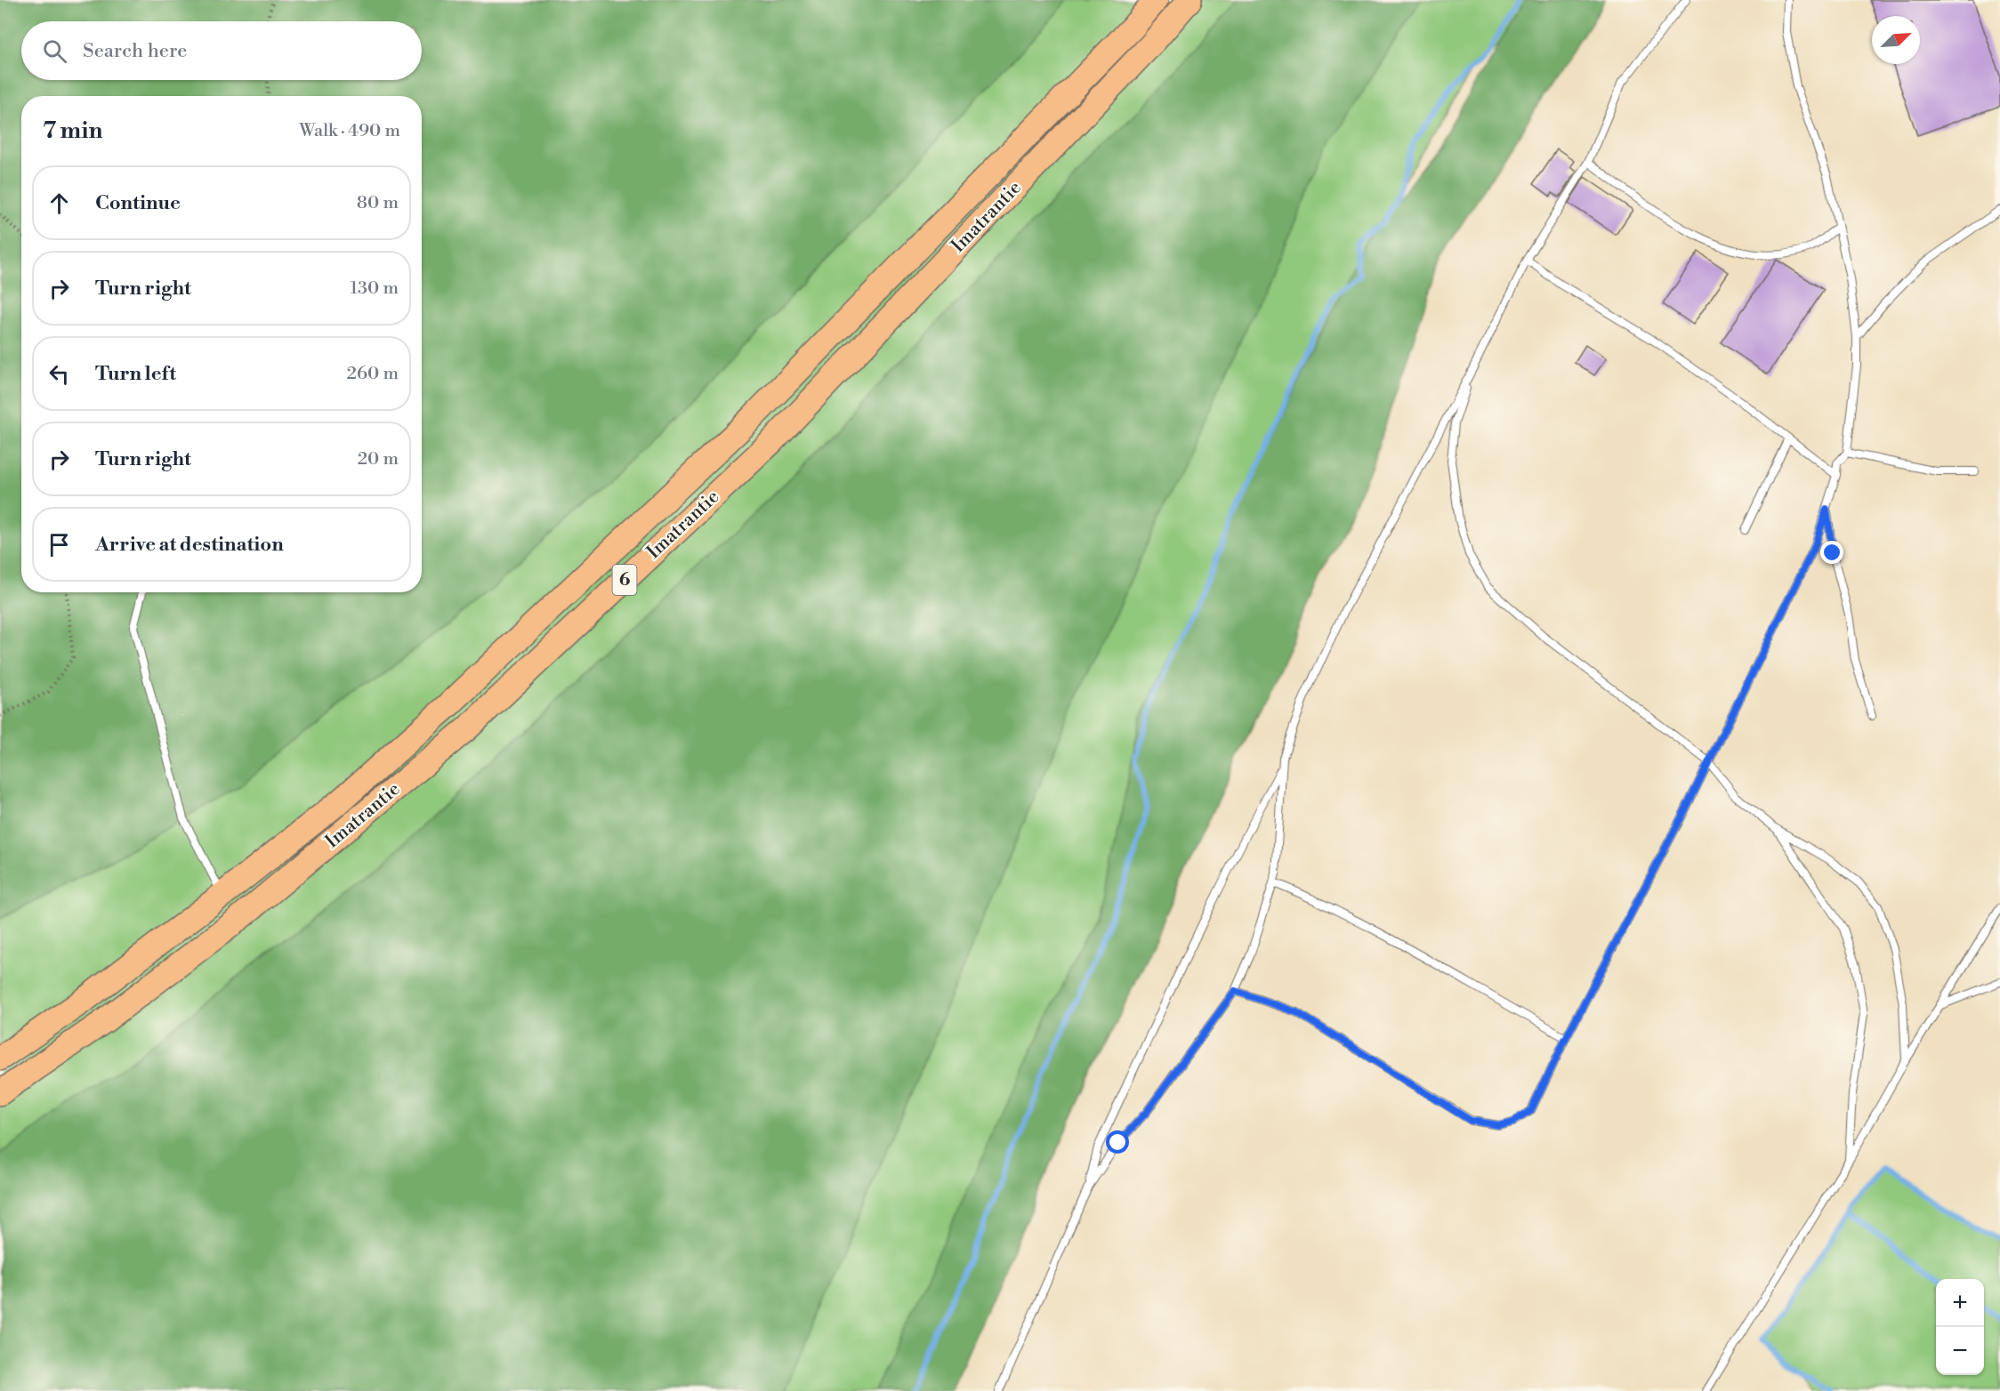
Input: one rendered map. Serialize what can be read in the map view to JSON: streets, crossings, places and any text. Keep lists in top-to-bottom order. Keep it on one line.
{"streets":{"highway":["Imatrantie","6"]},"north":"top right","page":{"search":"Search here","heading":["7 min","Walk · 490 m"],"list":[["Continue","80 m"],["Turn right","130 m"],["Turn left","260 m"],["Turn right","20 m"],"Arrive at destination"],"map_buttons":["+","−"]}}
